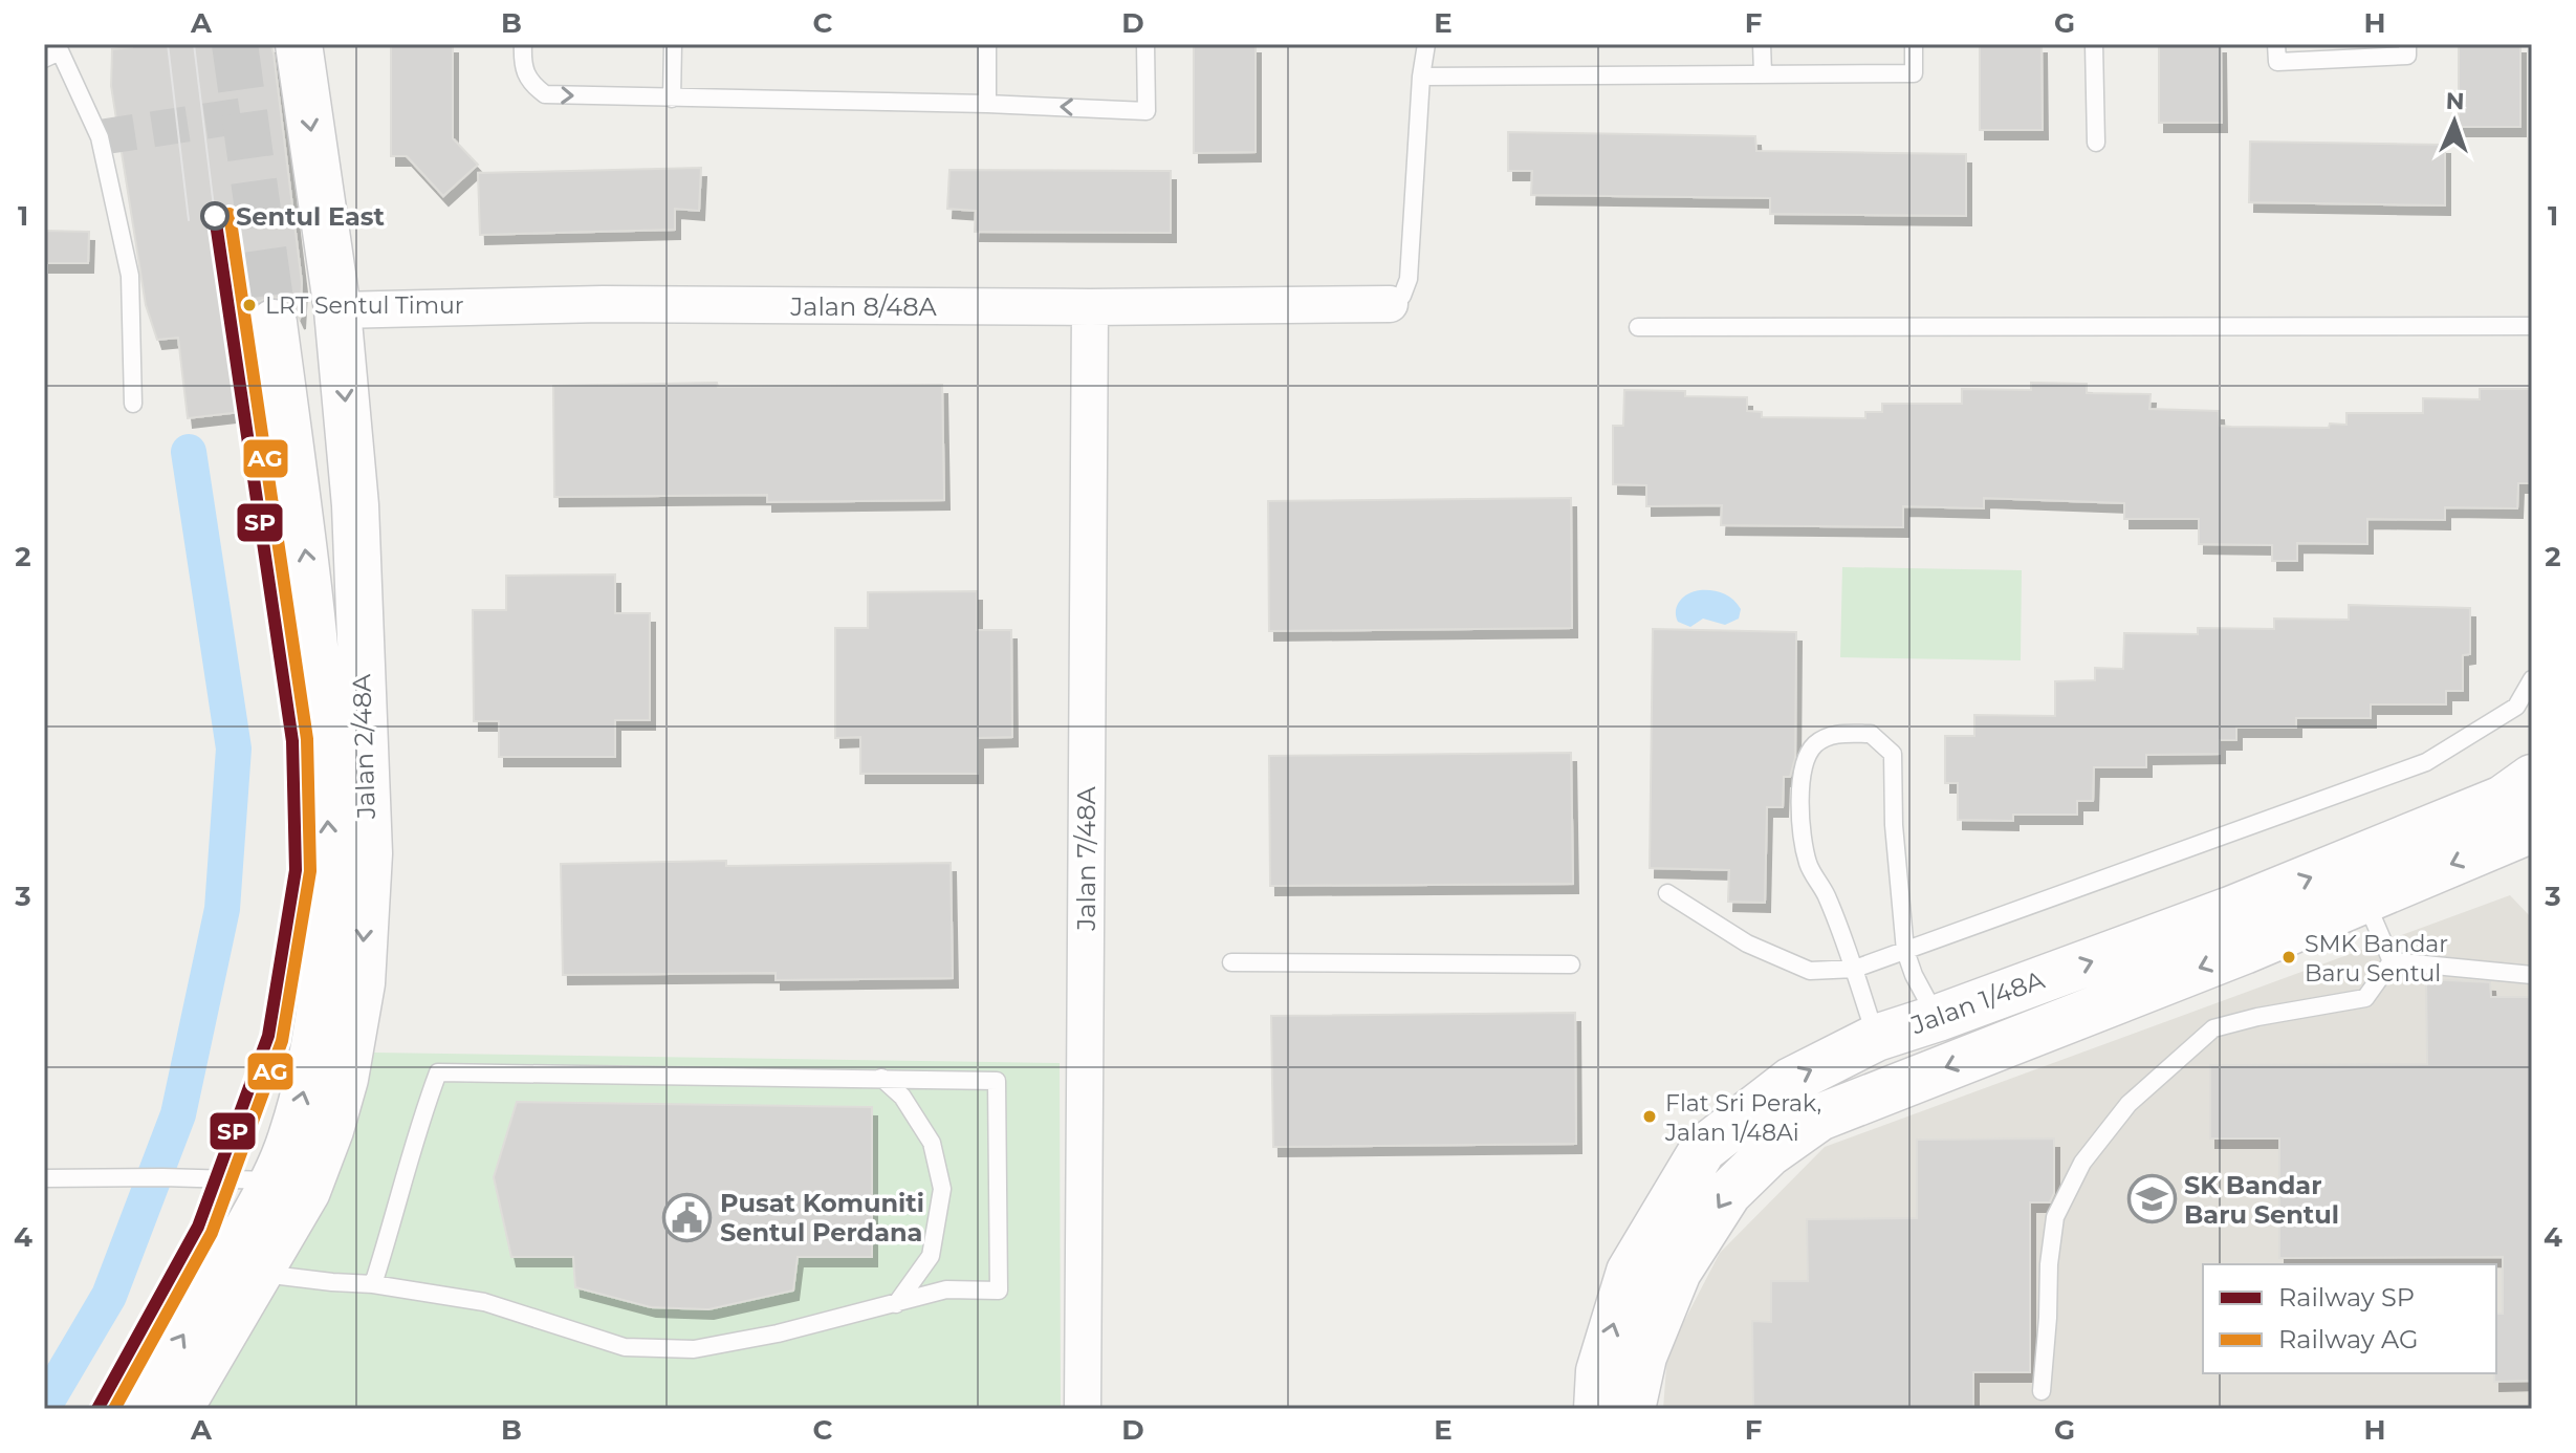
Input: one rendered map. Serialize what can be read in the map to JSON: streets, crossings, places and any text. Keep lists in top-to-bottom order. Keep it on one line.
{"streets":{"main road":["Jalan 2/48A","Jalan 1/48A"],"street":["Jalan 8/48A","Jalan 7/48A"]},"crossings":[["Jalan 8/48A","Jalan 2/48A"],["Jalan 8/48A","Jalan 7/48A"]],"places":{"other":["Sentul East","LRT Sentul Timur","SMK Bandar Baru Sentul","Flat Sri Perak, Jalan 1/48Ai"],"school or university":["SK Bandar Baru Sentul"],"public building":["Pusat Komuniti Sentul Perdana"]},"lines":["rail line AG","rail line SP"],"legend":["Railway SP","Railway AG"],"north":"top","grid":{"columns":["A","B","C","D","E","F","G","H"],"rows":["1","2","3","4"]}}
